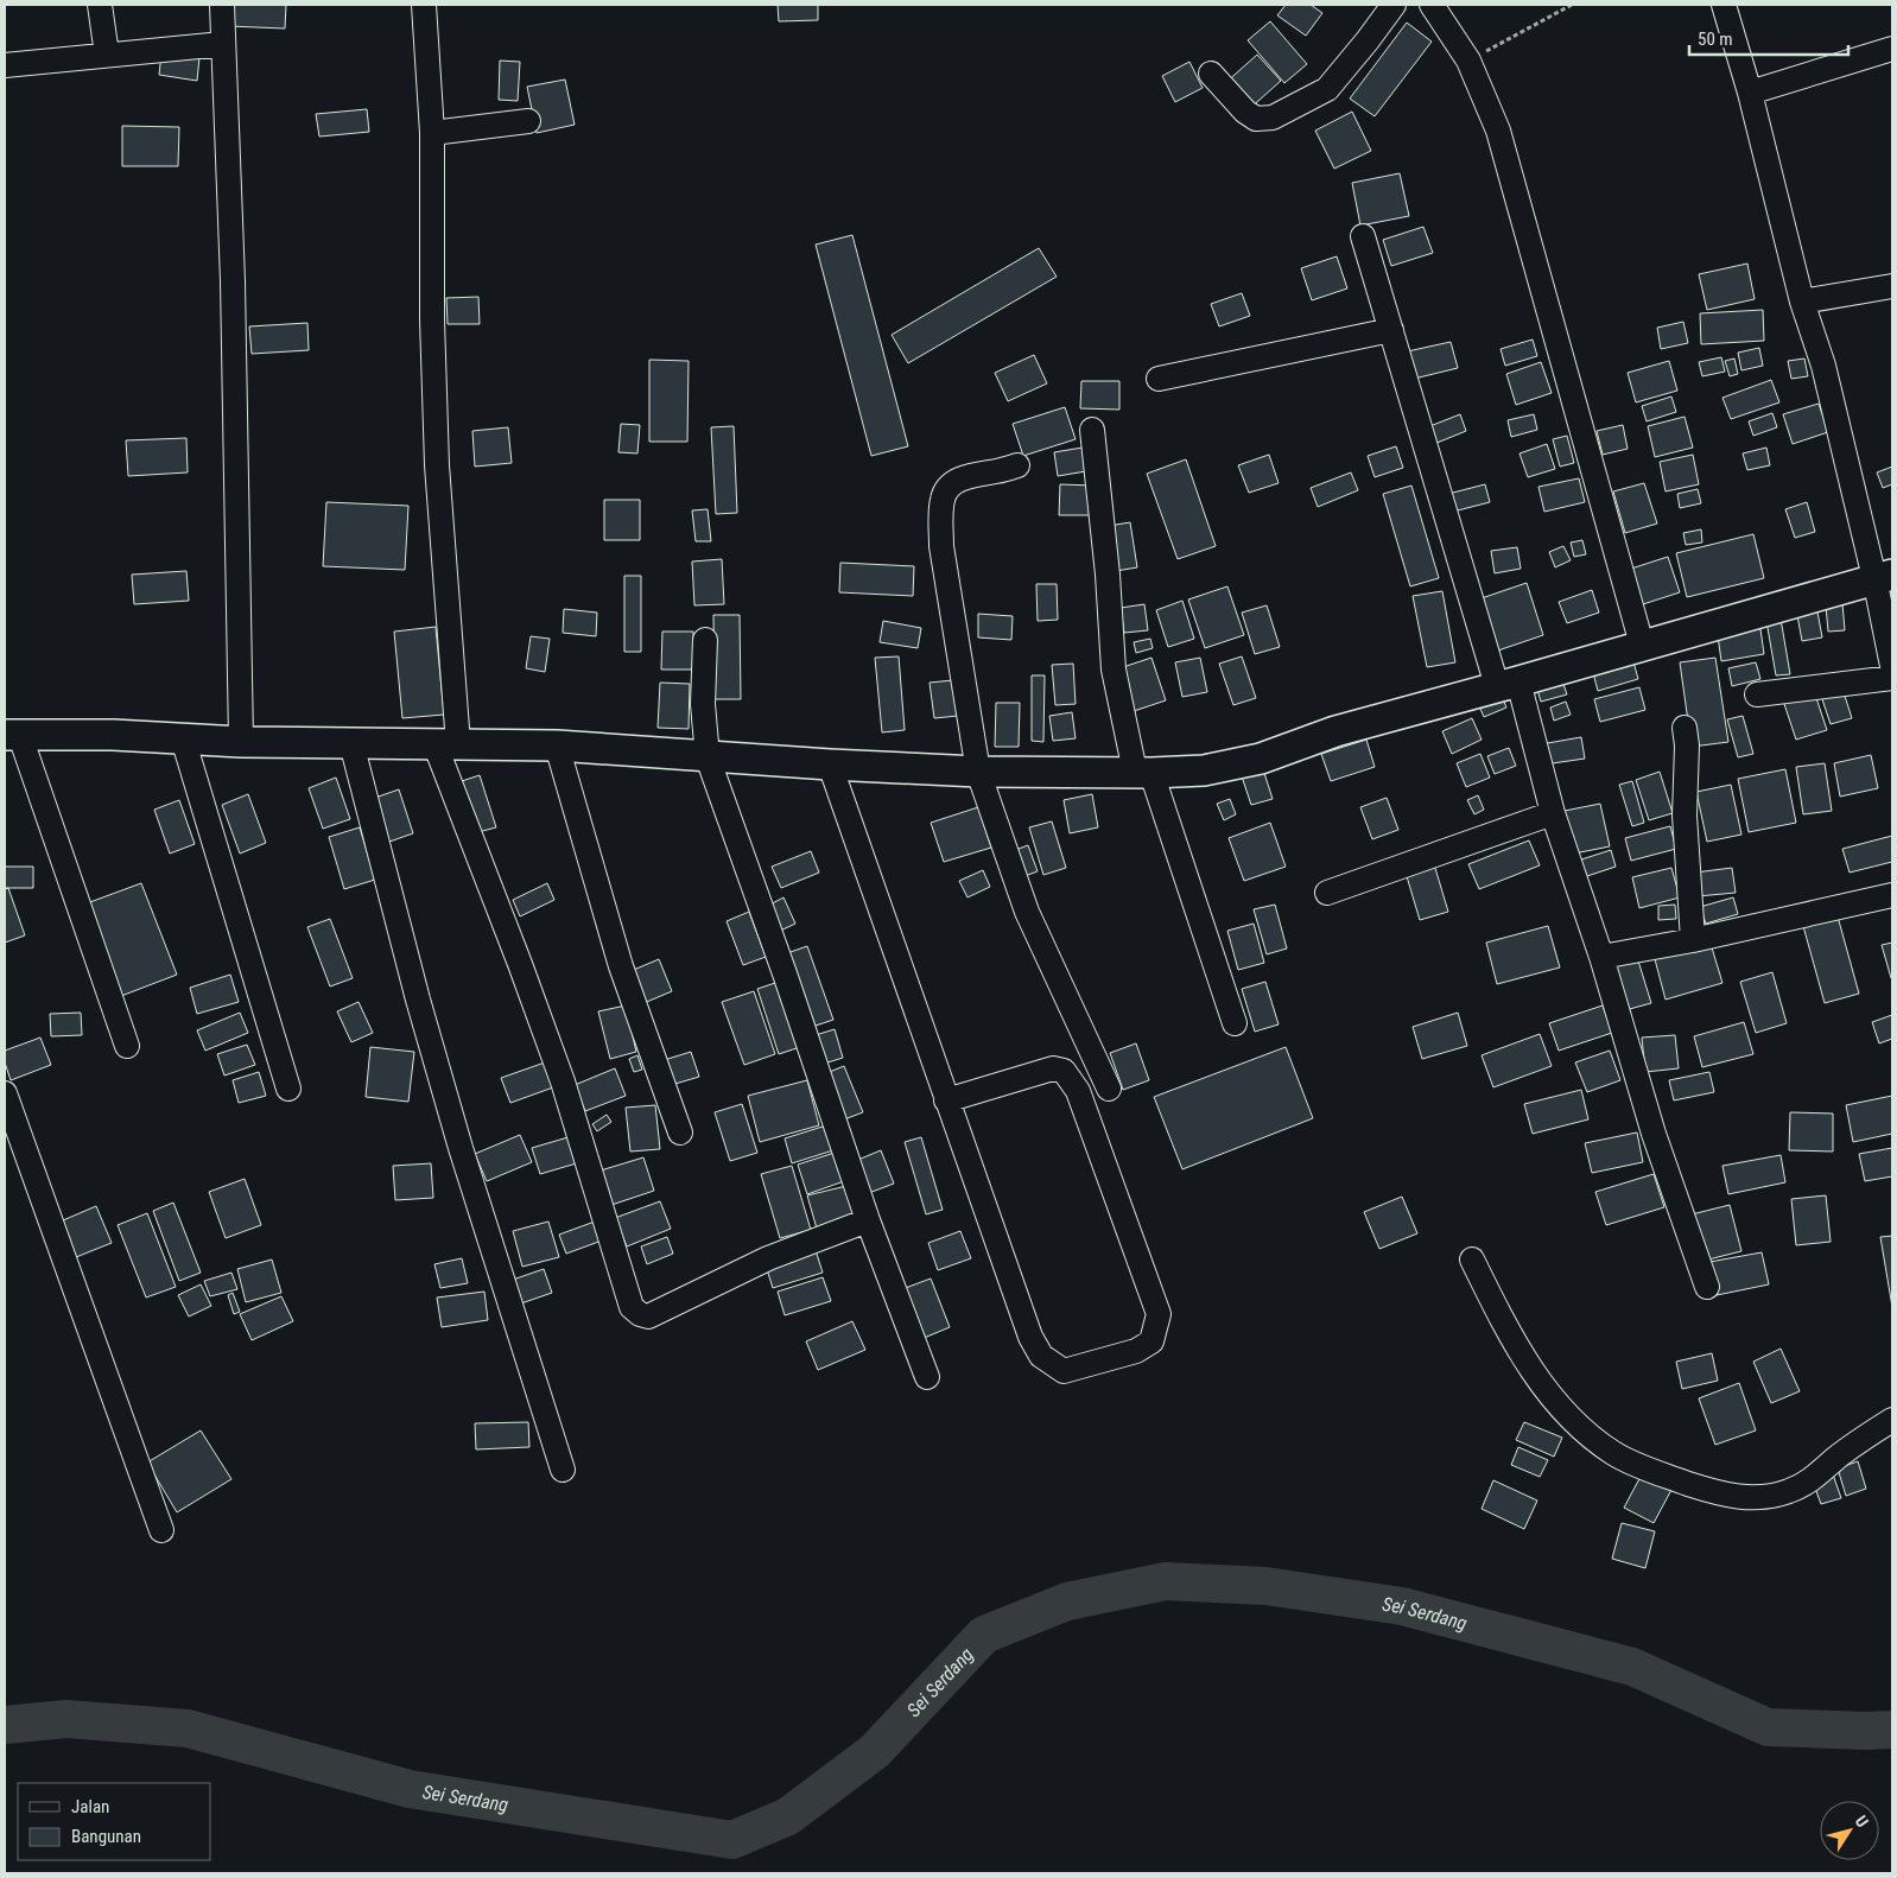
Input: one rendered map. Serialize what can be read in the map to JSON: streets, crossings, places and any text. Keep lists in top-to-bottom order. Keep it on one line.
{"water":["Sei Serdang"],"legend":["Jalan","Bangunan"],"scale_bar":"50 m","north":"top right"}
